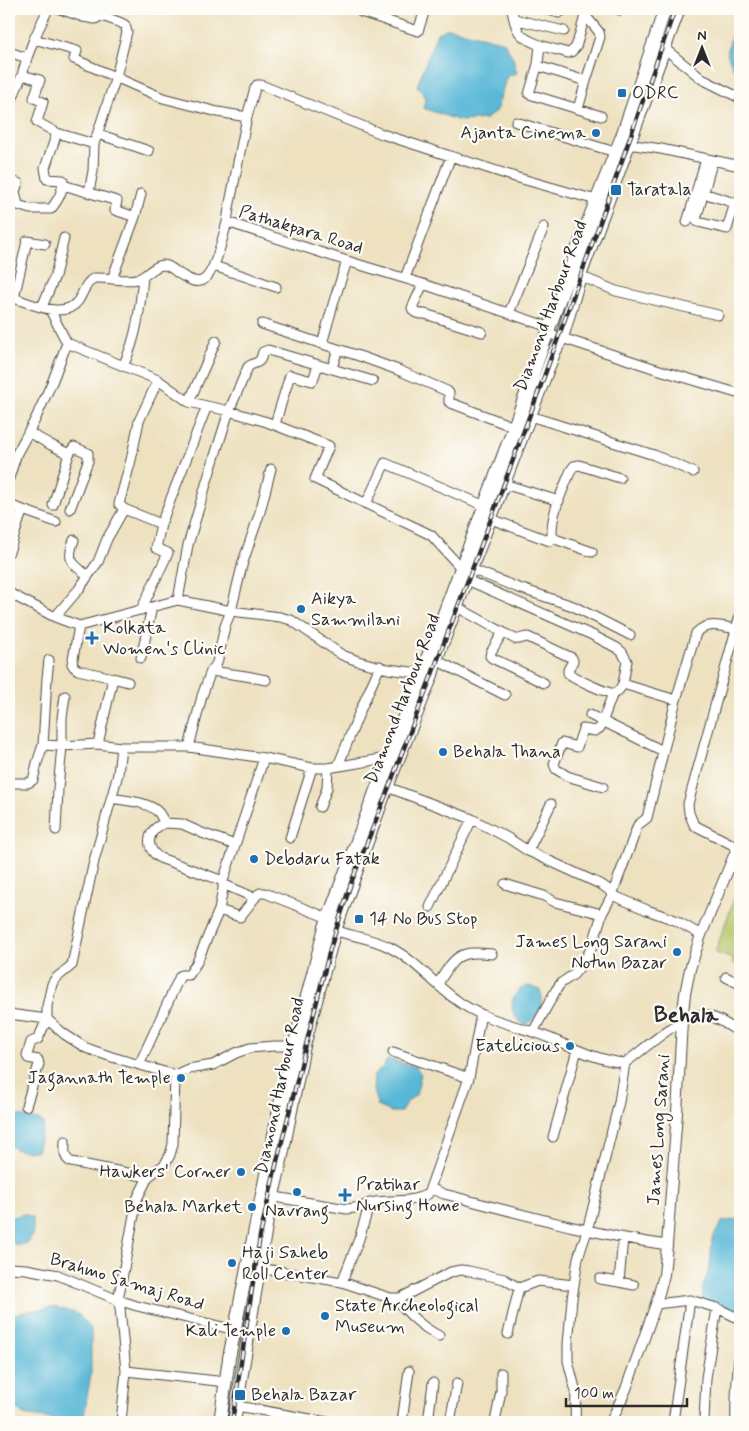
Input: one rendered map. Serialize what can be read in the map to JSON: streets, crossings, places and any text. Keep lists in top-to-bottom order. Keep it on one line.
{"streets":{"highway":["Diamond Harbour Road"],"main road":["James Long Sarani"],"street":["Pathakpara Road","Brahmo Samaj Road"]},"crossings":[["Pathakpara Road","Diamond Harbour Road"],["Diamond Harbour Road","Brahmo Samaj Road"]],"districts":["Behala"],"places":{"transit":["ODRC","Taratala","14 No Bus Stop","Behala Bazar"],"other":["Ajanta Cinema","Aikya Sammilani","Behala Thana","Debdaru Fatak","James Long Sarani Notun Bazar","Eatelicious","Jagannath Temple","Hawkers' Corner","Navrang","Behala Market","Haji Saheb Roll Center","State Archeological Museum","Kali Temple"],"health":["Kolkata Women's Clinic","Pratihar Nursing Home"]},"scale_bar":"100 m","north":"top"}
